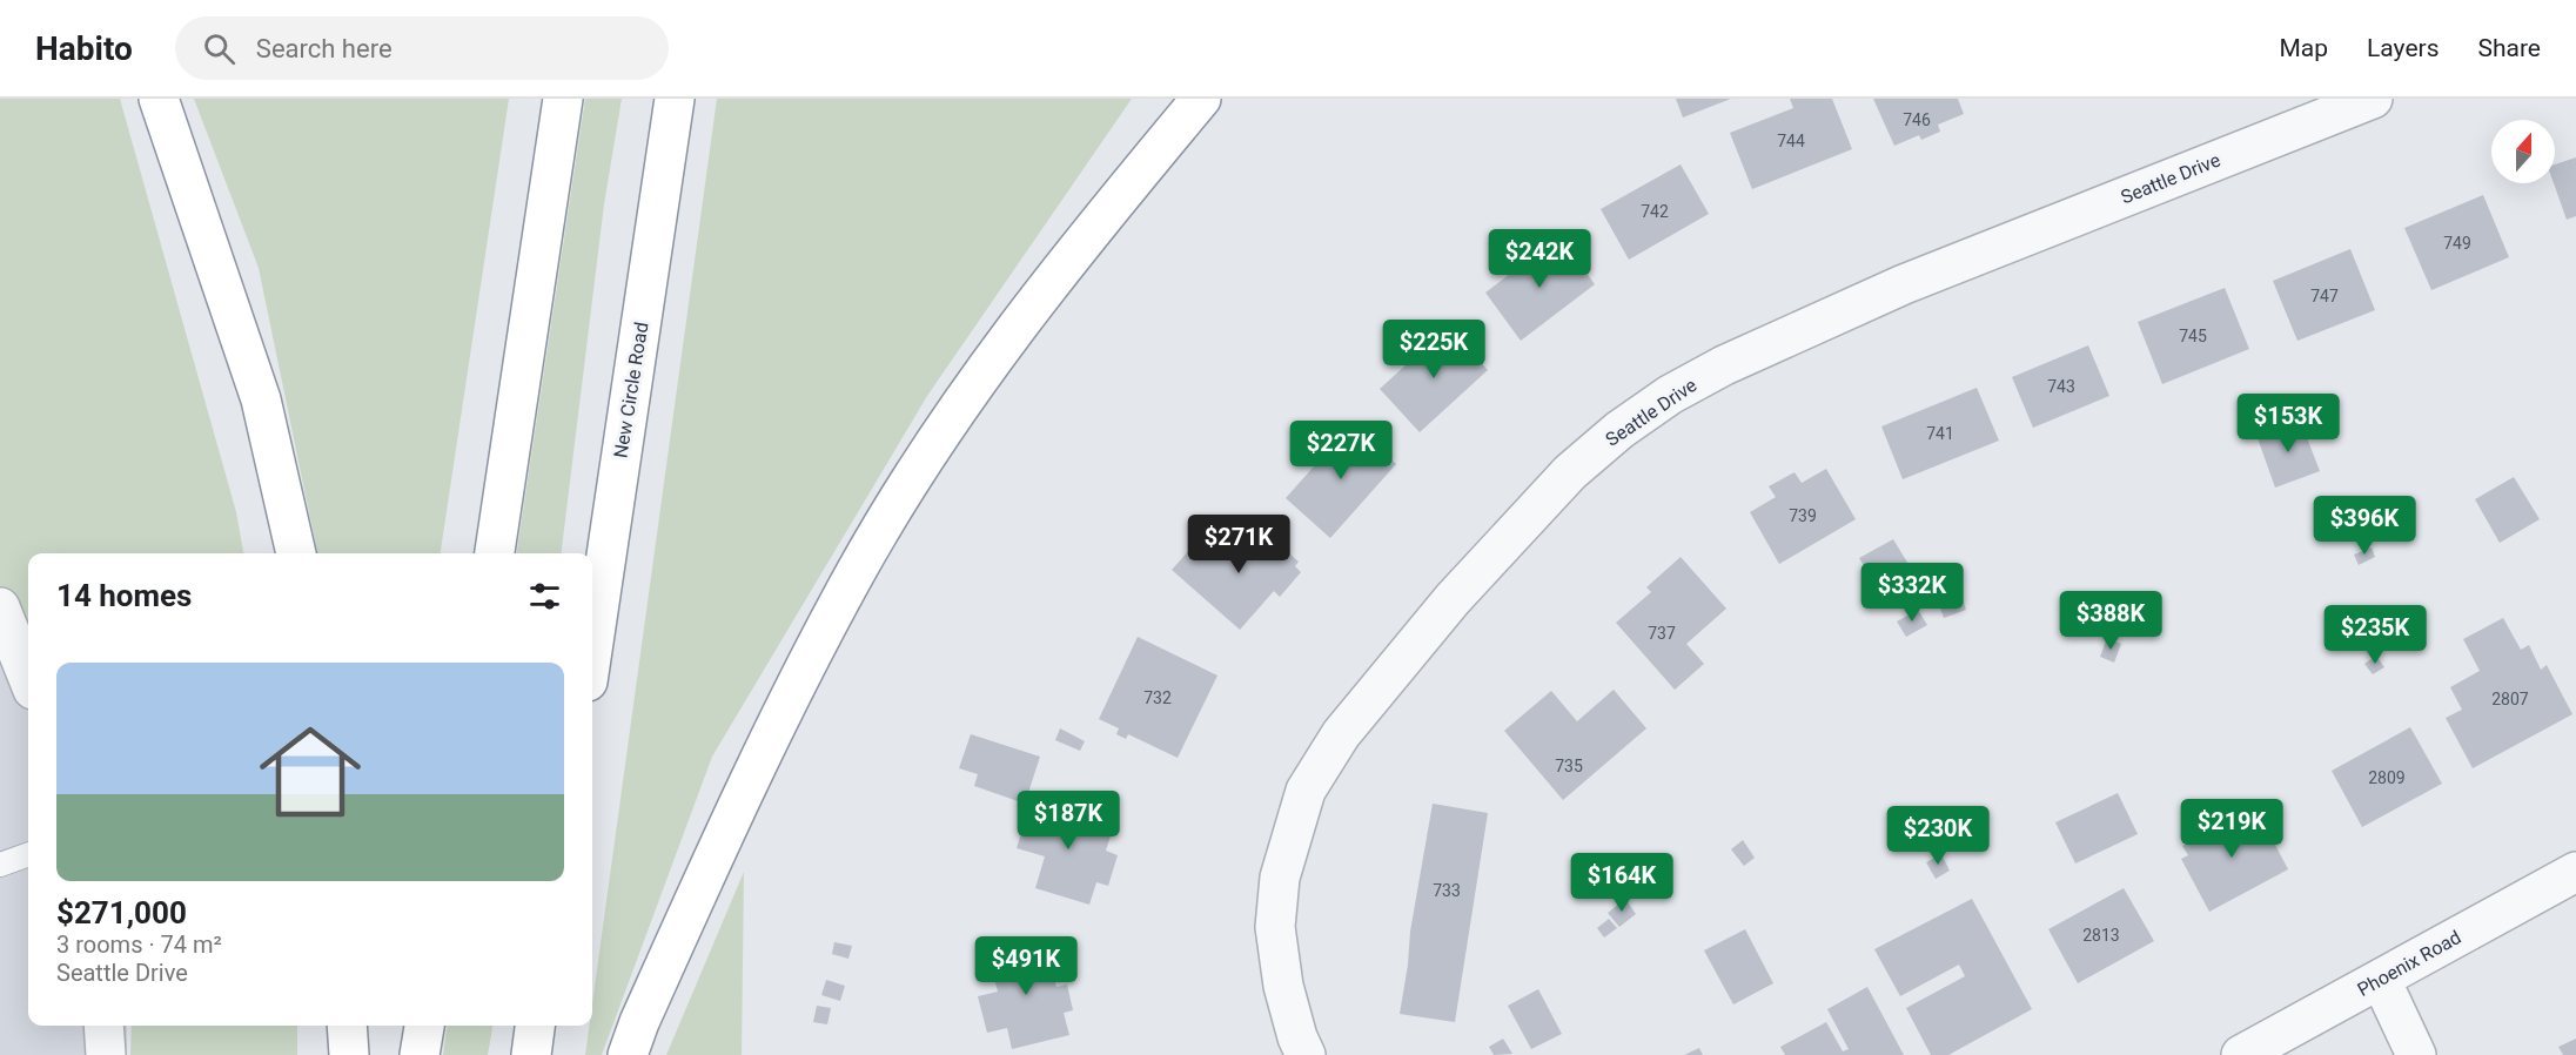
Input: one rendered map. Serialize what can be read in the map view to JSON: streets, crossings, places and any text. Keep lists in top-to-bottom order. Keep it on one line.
{"streets":{"highway":["New Circle Road"],"street":["Seattle Drive","Phoenix Road"]},"house_numbers":["746","744","742","749","747","745","743","741","739","737","732","2807","735","2809","733","2813"],"north":"top","page":{"header":"Habito","search":"Search here","nav":["Map","Layers","Share"],"price":["$242K","$225K","$153K","$227K","$396K","$271K","$332K","$388K","$235K","$187K","$219K","$230K","$164K","$491K"],"heading":"14 homes","list":[{"name":"$271,000","note":"3 rooms · 74 m² · Seattle Drive"}]}}
